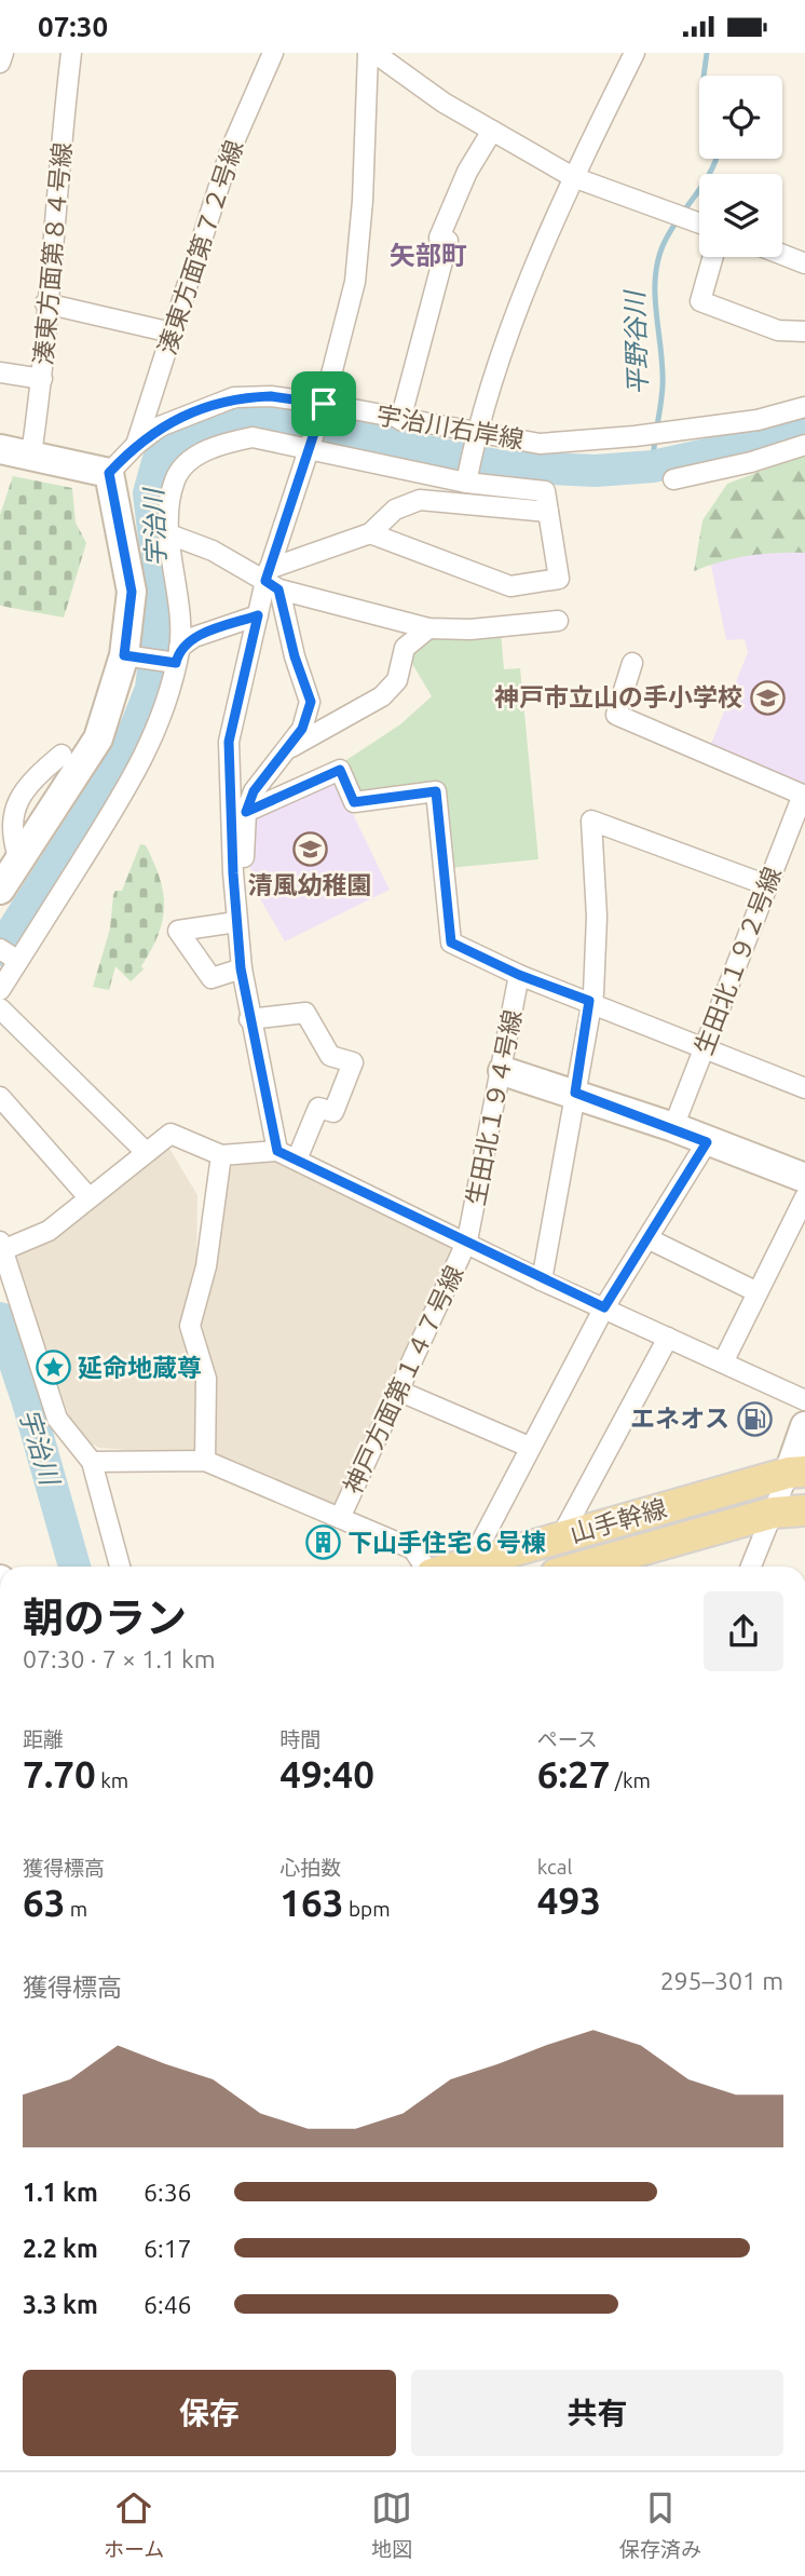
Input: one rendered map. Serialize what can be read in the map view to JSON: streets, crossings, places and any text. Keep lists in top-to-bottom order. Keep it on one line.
{"streets":{"main road":["山手幹線"],"street":["湊東方面第７２号線","湊東方面第８４号線","宇治川右岸線","生田北１９２号線","生田北１９４号線","神戸方面第１４７号線"]},"crossings":[["湊東方面第７２号線","宇治川右岸線"],["生田北１９４号線","神戸方面第１４７号線"]],"districts":["矢部町"],"water":["平野谷川","宇治川"],"places":{"school or university":["神戸市立山の手小学校","清風幼稚園"],"place":["延命地蔵尊"],"fuel station":["エネオス"],"building":["下山手住宅６号棟"]},"page":{"status":"07:30","heading":["朝のラン","07:30 · 7 × 1.1 km"],"stats":[["距離","7.70 km"],["時間","49:40"],["ペース","6:27 /km"],["獲得標高","63 m"],["心拍数","163 bpm"],["kcal","493"]],"chart":["獲得標高","295–301 m"],"list":[{"name":"1.1 km","note":"6:36"},{"name":"2.2 km","note":"6:17"},{"name":"3.3 km","note":"6:46"}],"buttons":["保存","共有"],"tabs":["ホーム","地図","保存済み"]}}
